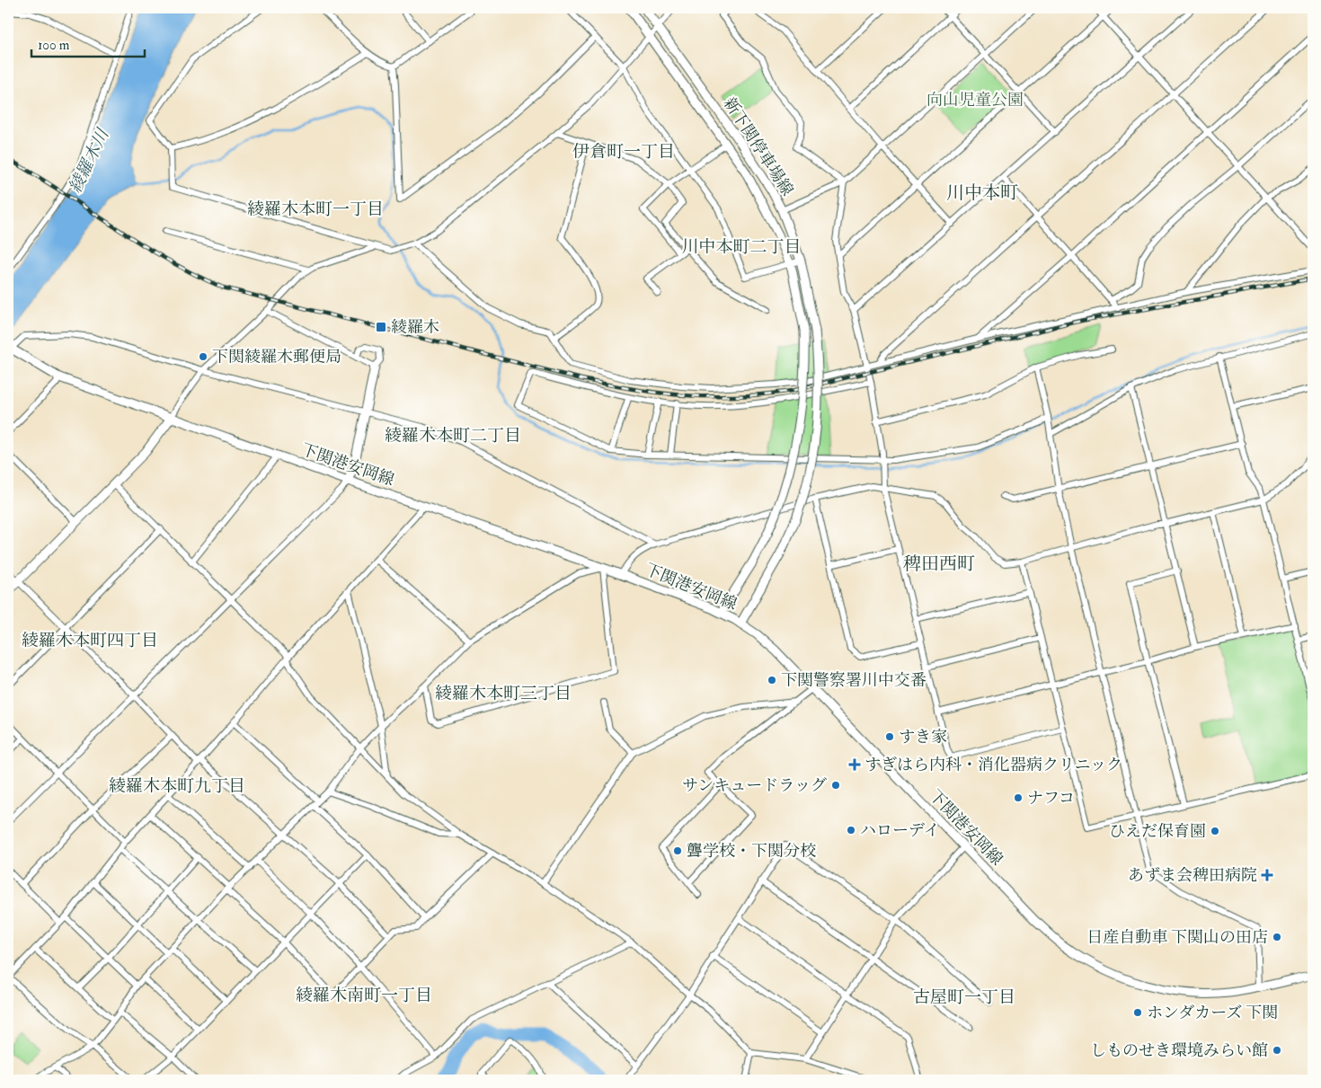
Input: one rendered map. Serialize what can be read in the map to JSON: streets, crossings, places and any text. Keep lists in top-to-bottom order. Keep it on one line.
{"streets":{"main road":["新下関停車場線","下関港安岡線"]},"crossings":[["新下関停車場線","下関港安岡線"]],"districts":["伊倉町一丁目","川中本町","綾羅木本町一丁目","川中本町二丁目","綾羅木本町二丁目","稗田西町","綾羅木本町四丁目","綾羅木本町三丁目","綾羅木本町九丁目","綾羅木南町一丁目","古屋町一丁目"],"water":["綾羅木川"],"parks":["向山児童公園"],"places":{"transit":["綾羅木"],"other":["下関綾羅木郵便局","下関警察署川中交番","すき家","サンキュードラッグ","ナフコ","ハローデイ","ひえだ保育園","聾学校・下関分校","日産自動車 下関山の田店","ホンダカーズ 下関","しものせき環境みらい館"],"health":["すぎはら内科・消化器病クリニック","あずま会稗田病院"]},"scale_bar":"100 m"}
